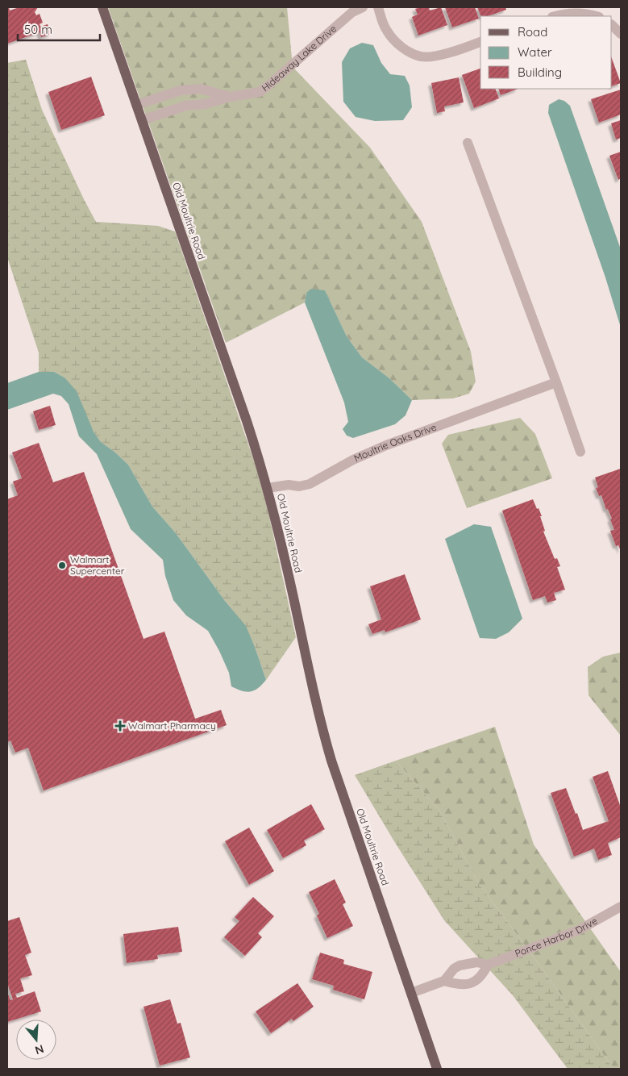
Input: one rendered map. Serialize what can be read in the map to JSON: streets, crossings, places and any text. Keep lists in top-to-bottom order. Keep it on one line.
{"streets":{"main road":["Old Moultrie Road"],"street":["Hideaway Lake Drive","Moultrie Oaks Drive","Ponce Harbor Drive"]},"crossings":[["Hideaway Lake Drive","Old Moultrie Road"],["Old Moultrie Road","Moultrie Oaks Drive"],["Old Moultrie Road","Ponce Harbor Drive"]],"places":{"other":["Walmart Supercenter"],"health":["Walmart Pharmacy"]},"legend":["Road","Water","Building"],"scale_bar":"50 m","north":"bottom"}
